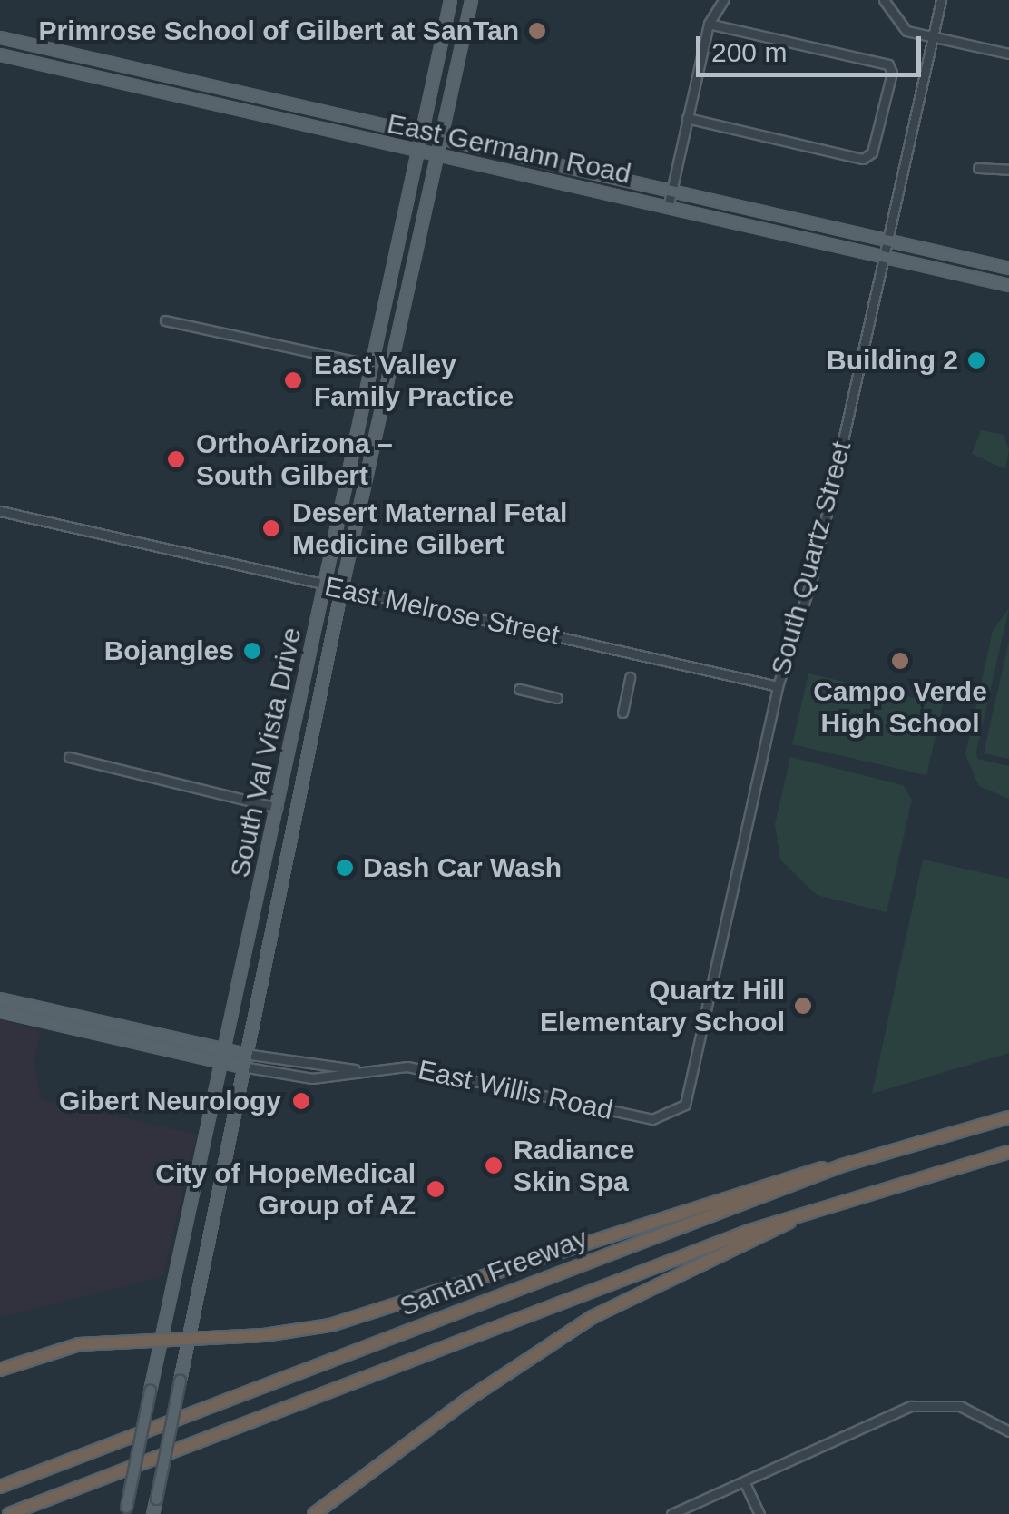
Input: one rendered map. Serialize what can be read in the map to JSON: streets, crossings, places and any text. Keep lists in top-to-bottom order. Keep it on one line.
{"streets":{"highway":["Santan Freeway"],"main road":["East Germann Road","South Val Vista Drive"],"street":["South Quartz Street","East Melrose Street","East Willis Road"]},"crossings":[["East Germann Road","South Quartz Street"],["East Germann Road","South Val Vista Drive"],["South Quartz Street","East Melrose Street"],["South Quartz Street","East Willis Road"],["East Melrose Street","South Val Vista Drive"],["South Val Vista Drive","East Willis Road"]],"places":["Primrose School of Gilbert at SanTan","Building 2","East Valley Family Practice","OrthoArizona – South Gilbert","Desert Maternal Fetal Medicine Gilbert","Bojangles","Campo Verde High School","Dash Car Wash","Quartz Hill Elementary School","Gibert Neurology","Radiance Skin Spa","City of HopeMedical Group of AZ"],"scale_bar":"200 m"}
